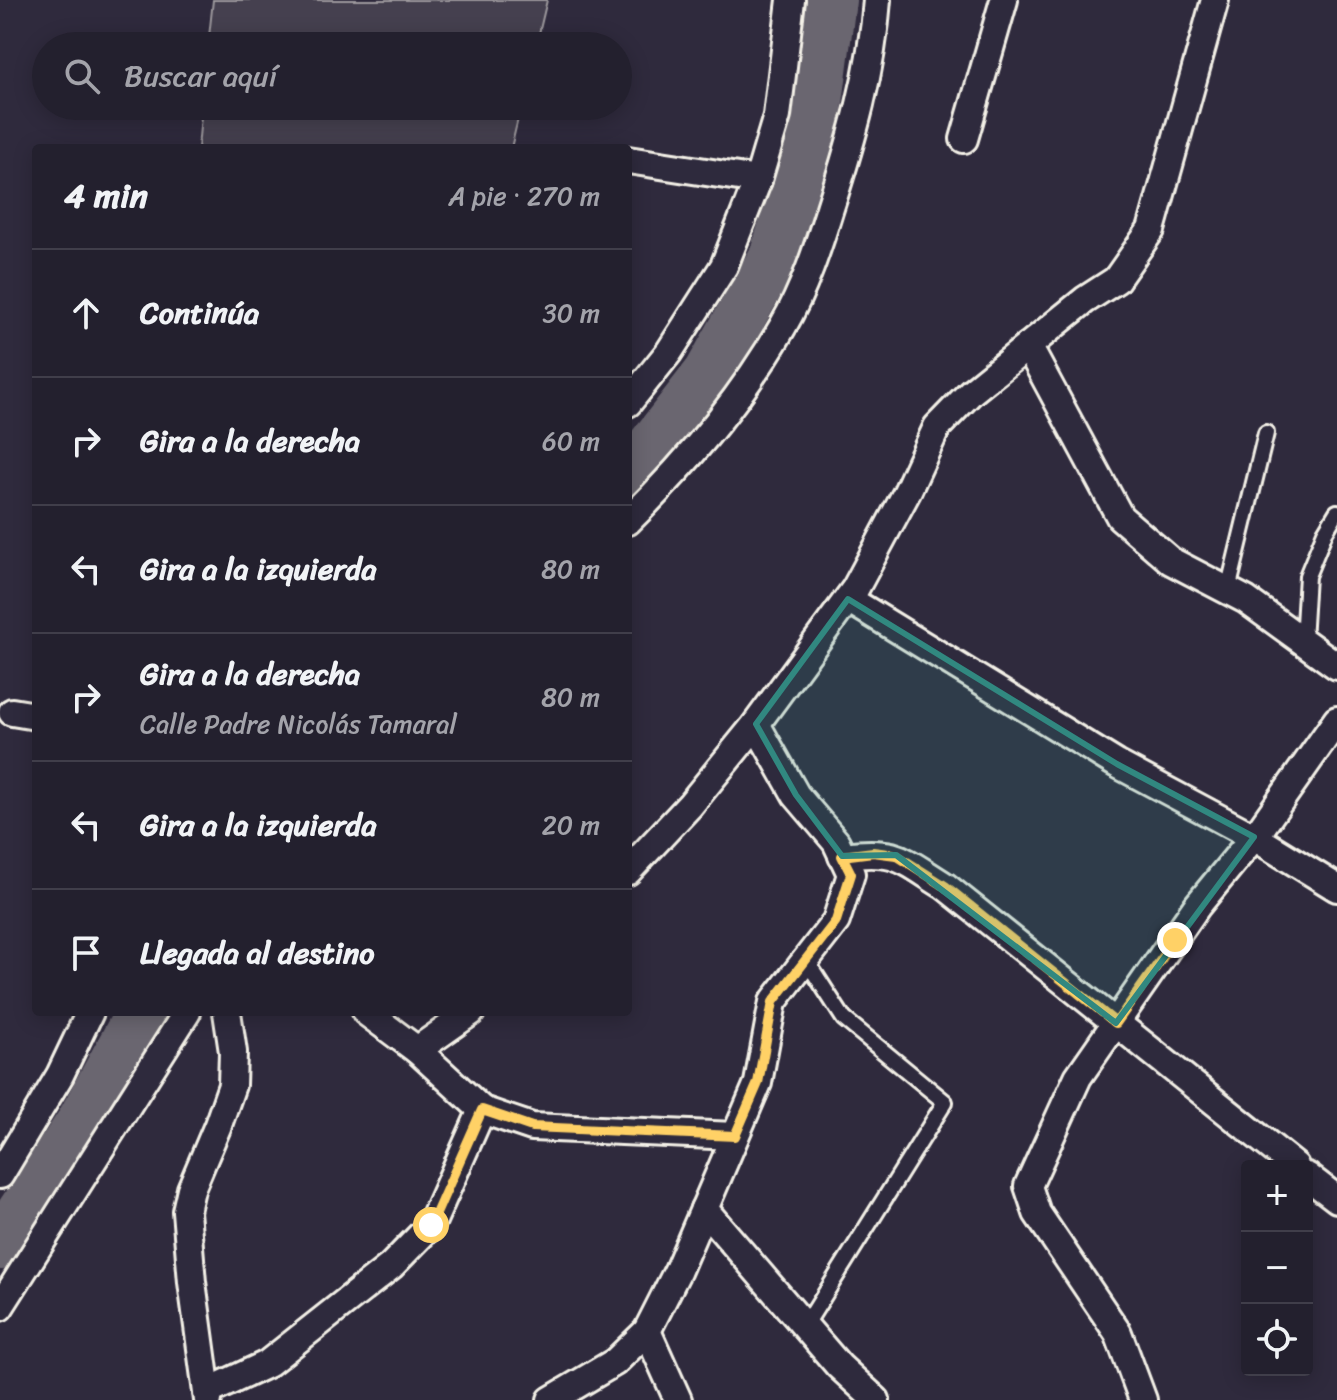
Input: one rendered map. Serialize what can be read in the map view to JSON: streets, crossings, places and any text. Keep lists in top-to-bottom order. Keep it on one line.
{"page":{"search":"Buscar aquí","heading":["4 min","A pie · 270 m"],"list":[["Continúa","30 m"],["Gira a la derecha","60 m"],["Gira a la izquierda","80 m"],["Gira a la derecha","Calle Padre Nicolás Tamaral","80 m"],["Gira a la izquierda","20 m"],"Llegada al destino"],"map_buttons":["+","−"]}}
